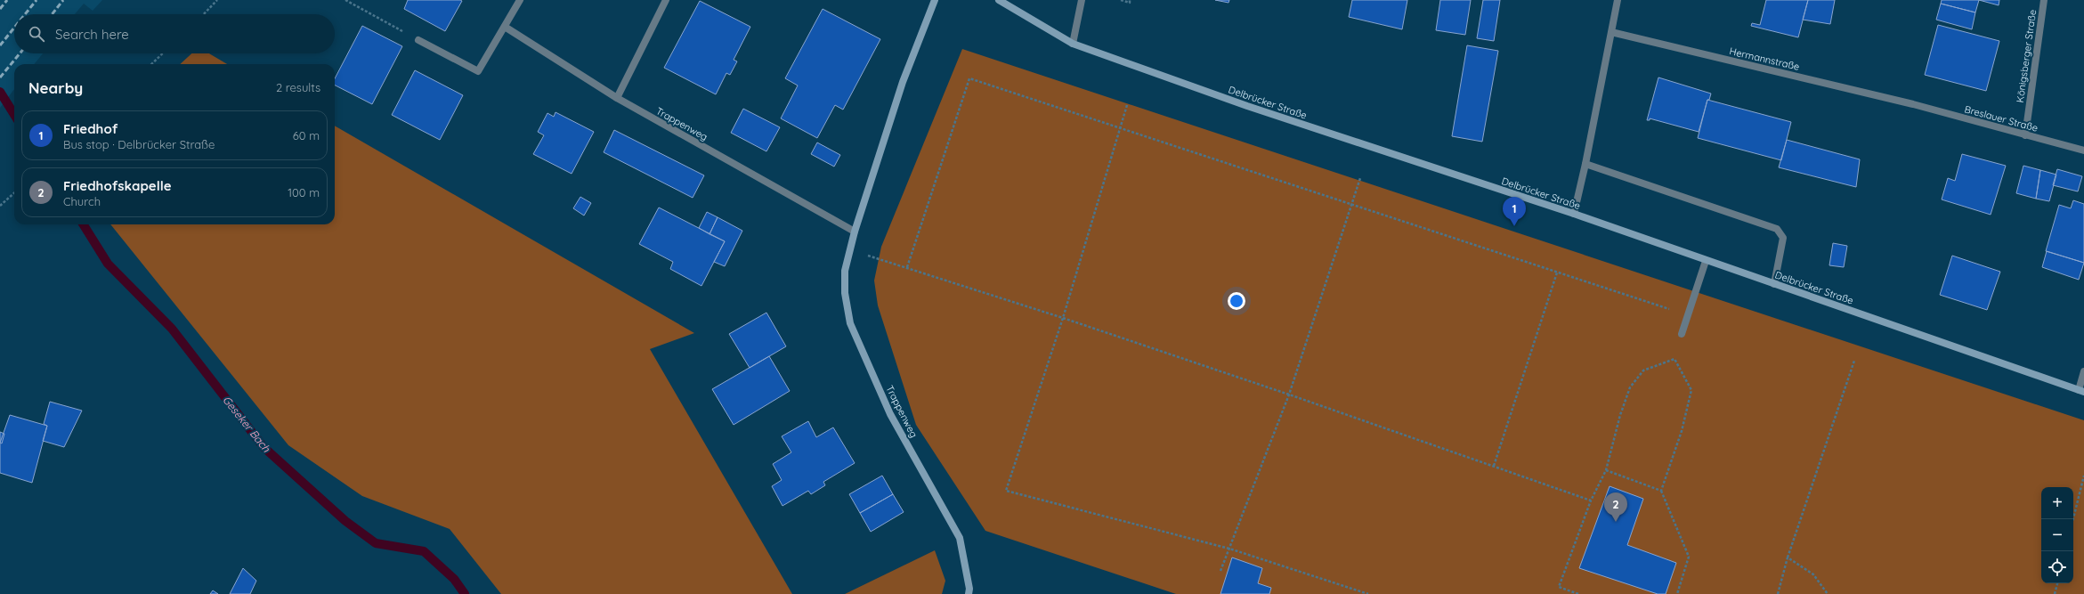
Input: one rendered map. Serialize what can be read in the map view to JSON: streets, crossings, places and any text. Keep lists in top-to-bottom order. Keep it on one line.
{"streets":{"main road":["Delbrücker Straße","Trappenweg"],"street":["Königsberger Straße","Hermannstraße","Breslauer Straße"]},"crossings":[["Königsberger Straße","Breslauer Straße"],["Hermannstraße","Breslauer Straße"]],"water":["Geseker Bach"],"page":{"search":"Search here","heading":["Nearby","2 results"],"list":[{"mark":"1","name":"Friedhof","note":"Bus stop · Delbrücker Straße","value":"60 m"},{"mark":"2","name":"Friedhofskapelle","note":"Church","value":"100 m"}],"pins":["1","2"],"map_buttons":["+","−"]}}
